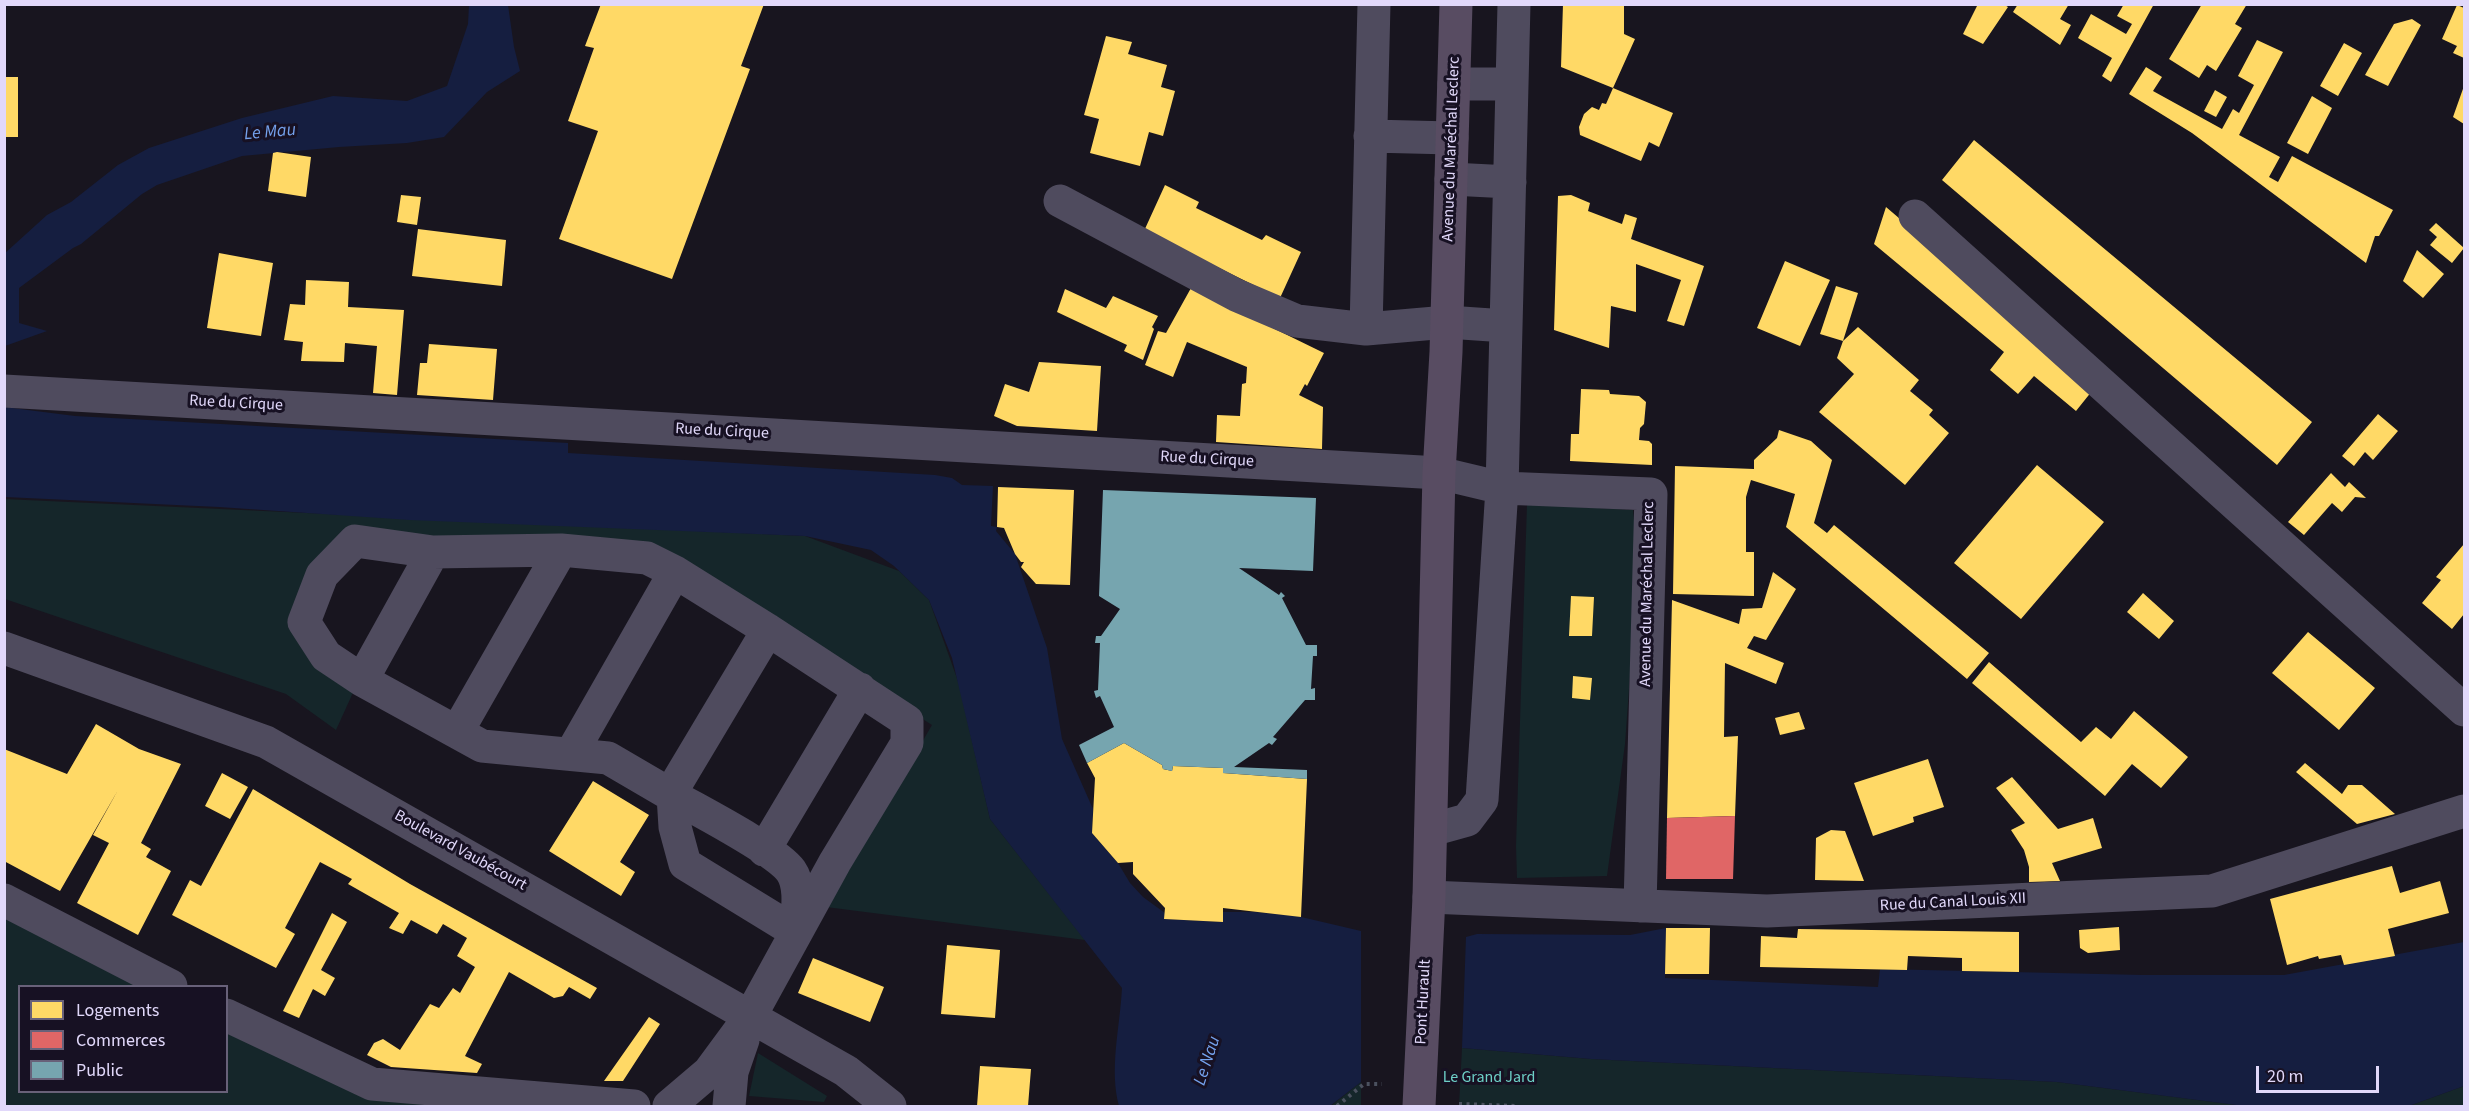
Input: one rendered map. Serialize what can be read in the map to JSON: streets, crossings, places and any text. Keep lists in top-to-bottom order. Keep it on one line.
{"streets":{"main road":["Avenue du Maréchal Leclerc","Pont Hurault"],"street":["Rue du Cirque","Boulevard Vaubécourt","Rue du Canal Louis XII"]},"crossings":[["Avenue du Maréchal Leclerc","Rue du Cirque"],["Avenue du Maréchal Leclerc","Rue du Canal Louis XII"],["Avenue du Maréchal Leclerc","Pont Hurault"],["Rue du Canal Louis XII","Pont Hurault"]],"water":["Le Mau","Le Nau"],"parks":["Le Grand Jard"],"legend":["Logements","Commerces","Public"],"scale_bar":"20 m"}
